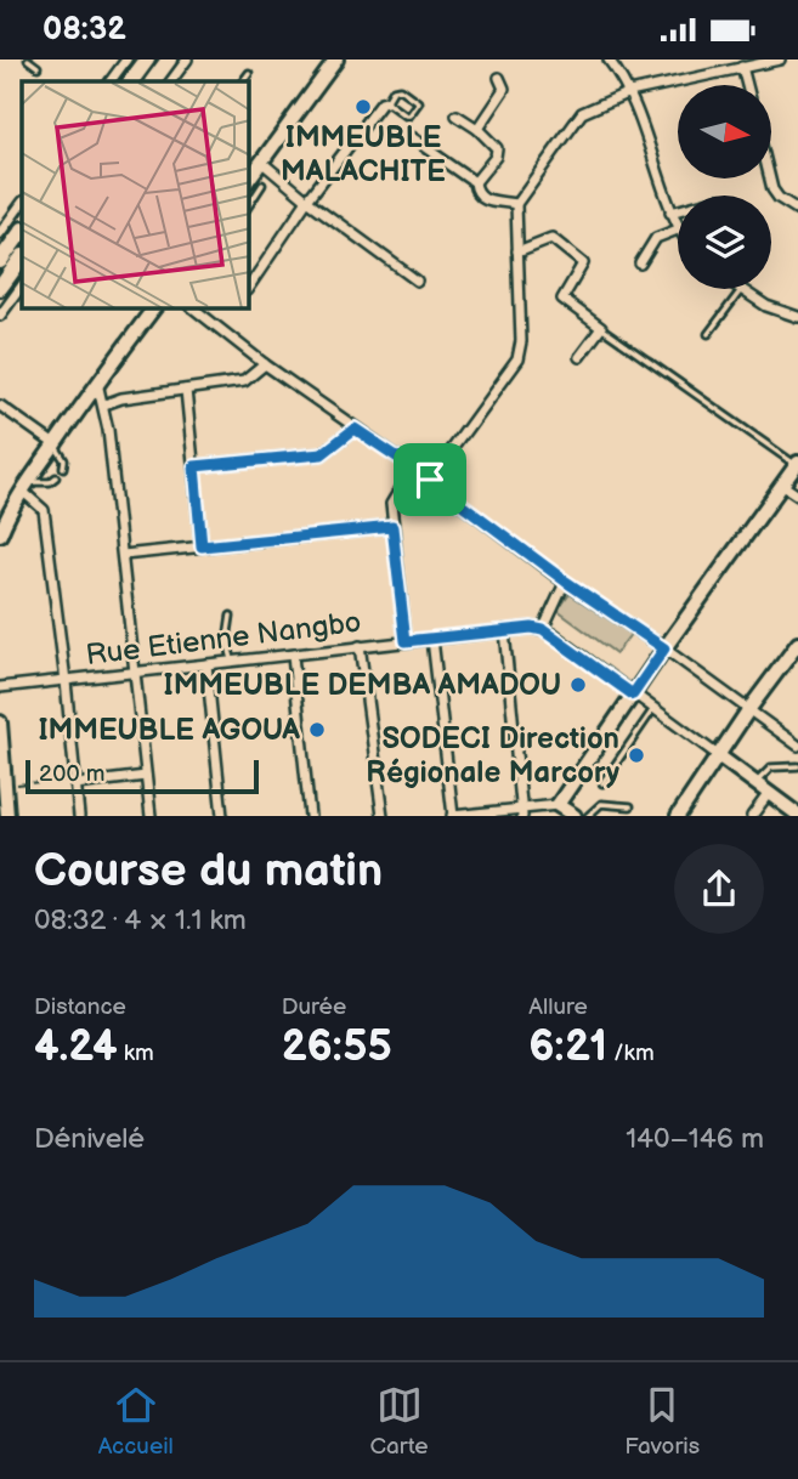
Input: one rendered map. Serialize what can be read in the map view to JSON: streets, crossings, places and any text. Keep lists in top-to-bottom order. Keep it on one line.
{"streets":{"street":["Rue Etienne Nangbo"]},"places":["IMMEUBLE MALACHITE","IMMEUBLE DEMBA AMADOU","IMMEUBLE AGOUA","SODECI Direction Régionale Marcory"],"scale_bar":"200 m","north":"right","page":{"status":"08:32","scale":"200 m","heading":["Course du matin","08:32 · 4 × 1.1 km"],"stats":[["Distance","4.24 km"],["Durée","26:55"],["Allure","6:21 /km"]],"chart":["Dénivelé","140–146 m"],"tabs":["Accueil","Carte","Favoris"]}}
